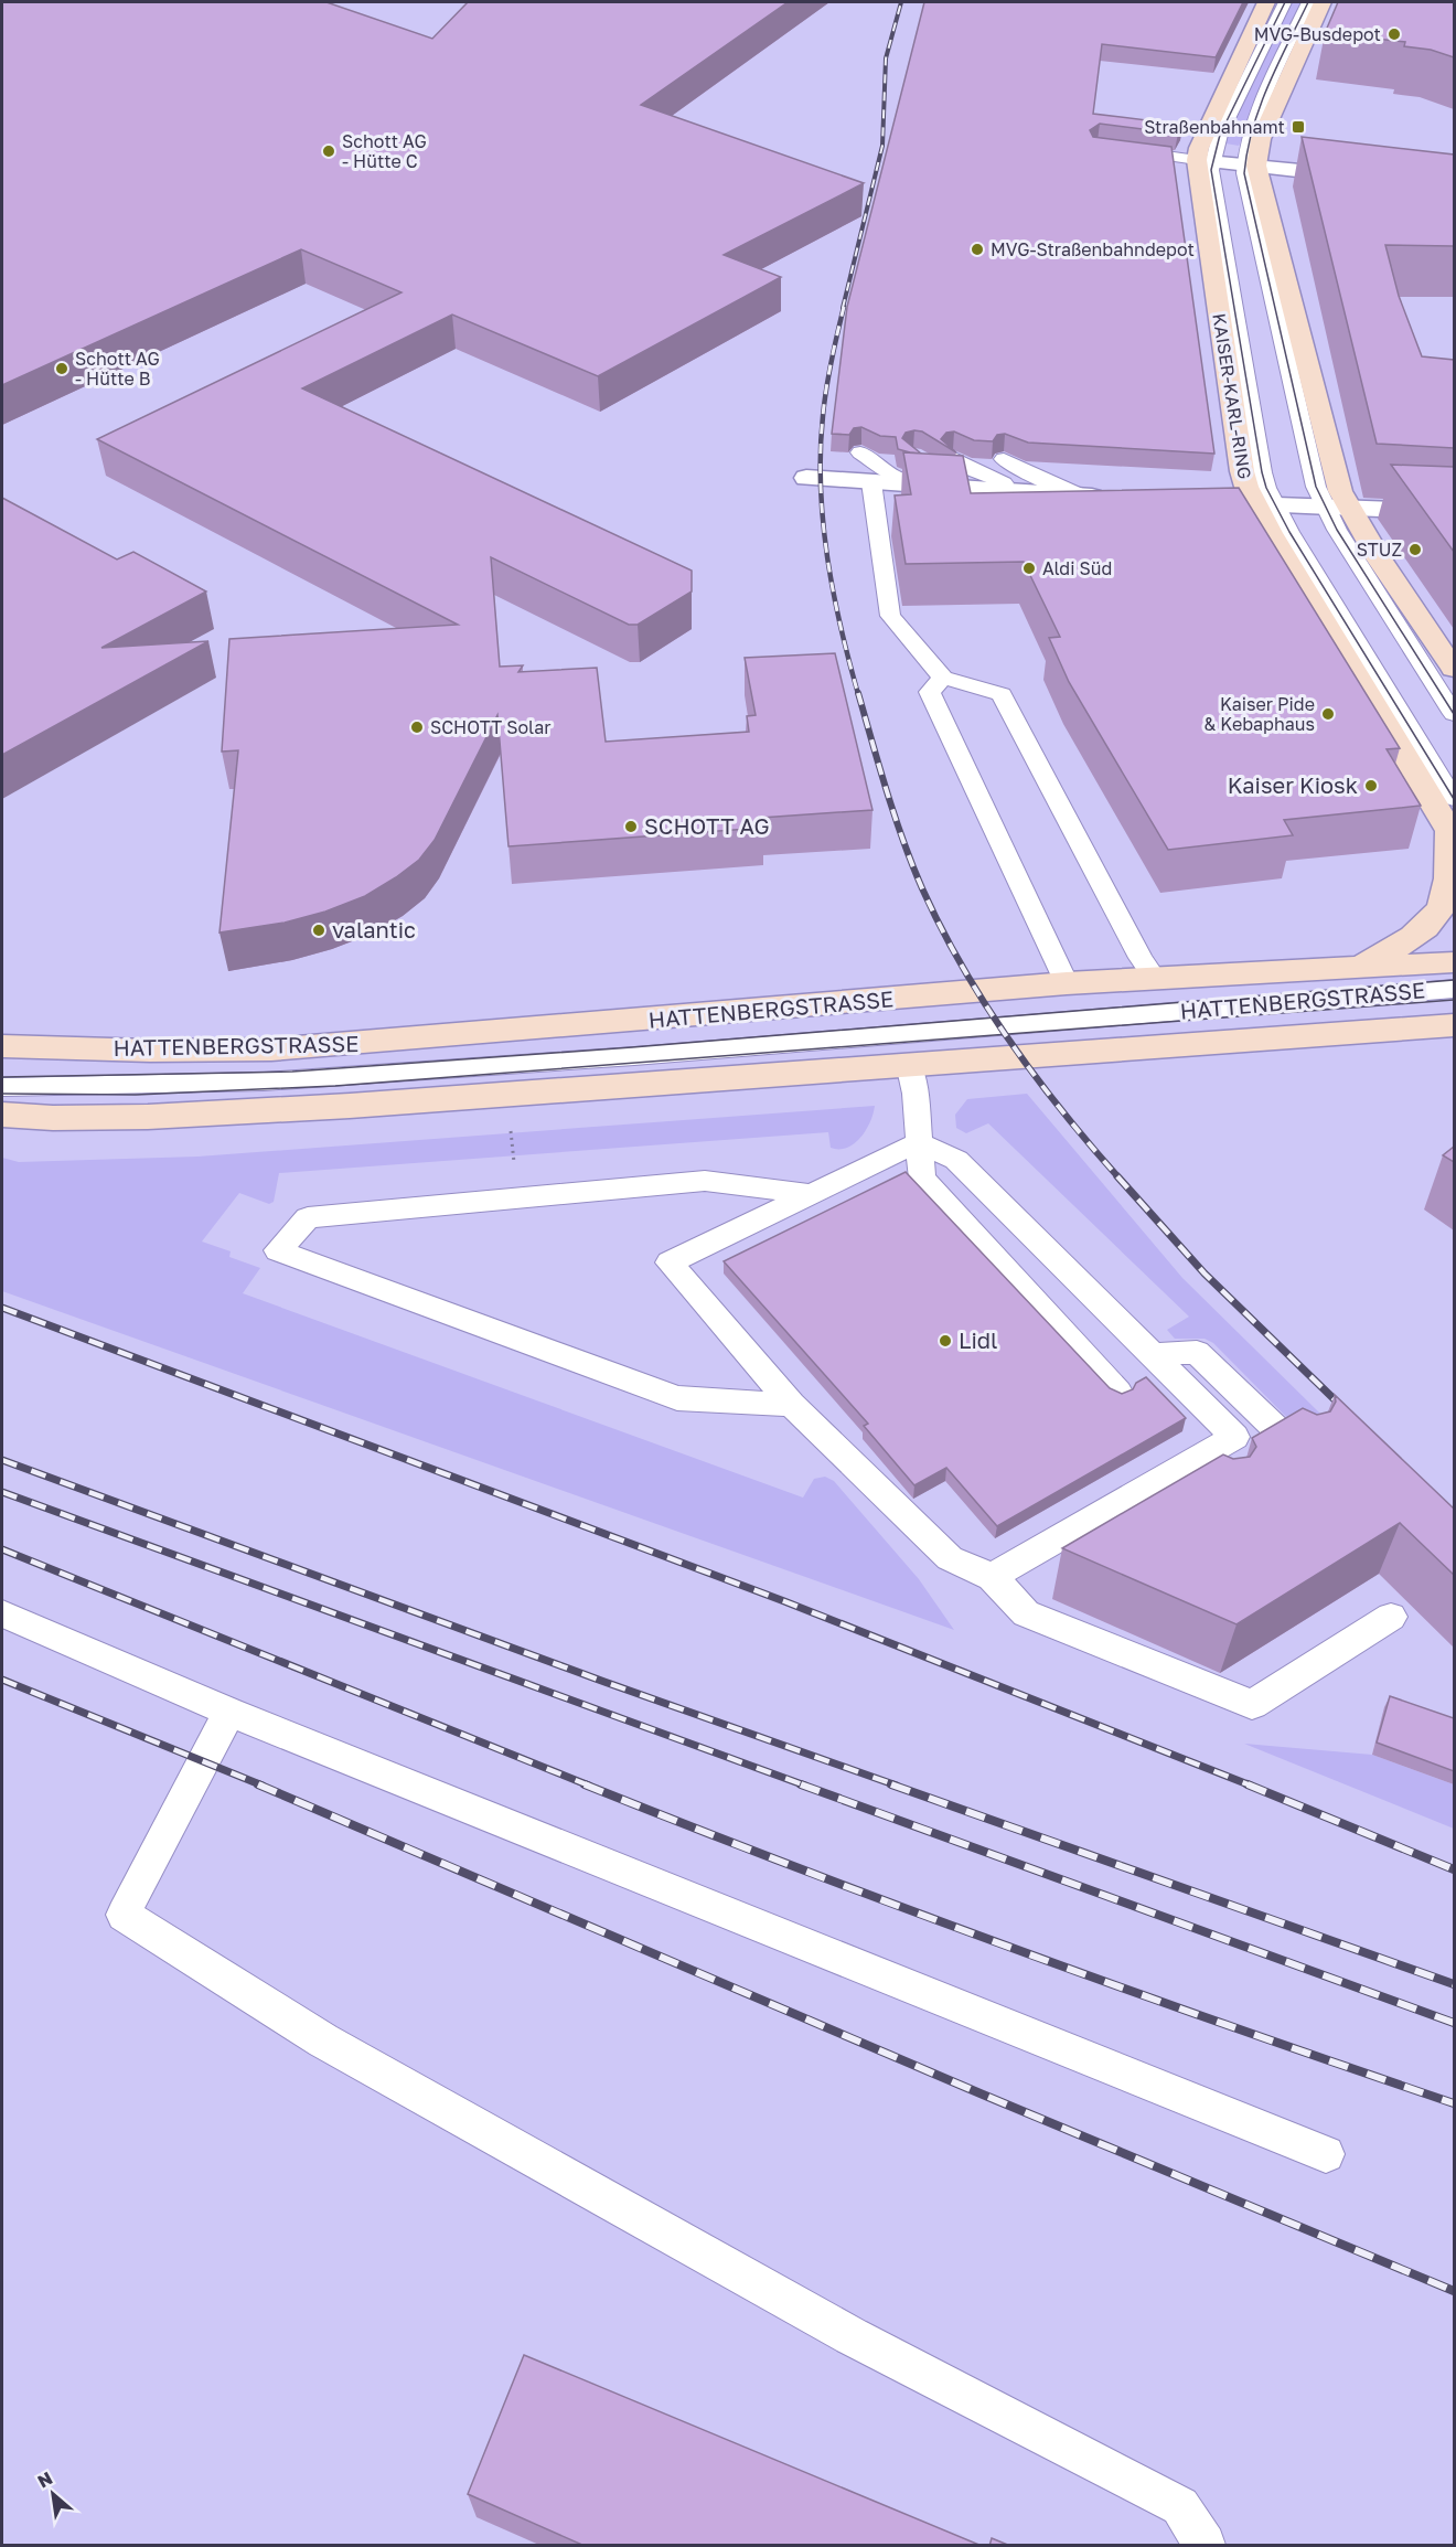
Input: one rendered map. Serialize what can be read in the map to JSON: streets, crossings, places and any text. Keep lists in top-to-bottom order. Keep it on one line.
{"streets":{"street":["KAISER-KARL-RING","HATTENBERGSTRASSE"]},"crossings":[["KAISER-KARL-RING","HATTENBERGSTRASSE"]],"places":{"other":["MVG-Busdepot","Schott AG - Hütte C","MVG-Straßenbahndepot","Schott AG - Hütte B","STUZ","Aldi Süd","Kaiser Pide & Kebaphaus","SCHOTT Solar","Kaiser Kiosk","SCHOTT AG","valantic","Lidl"],"transit":["Straßenbahnamt"]},"north":"top left"}
